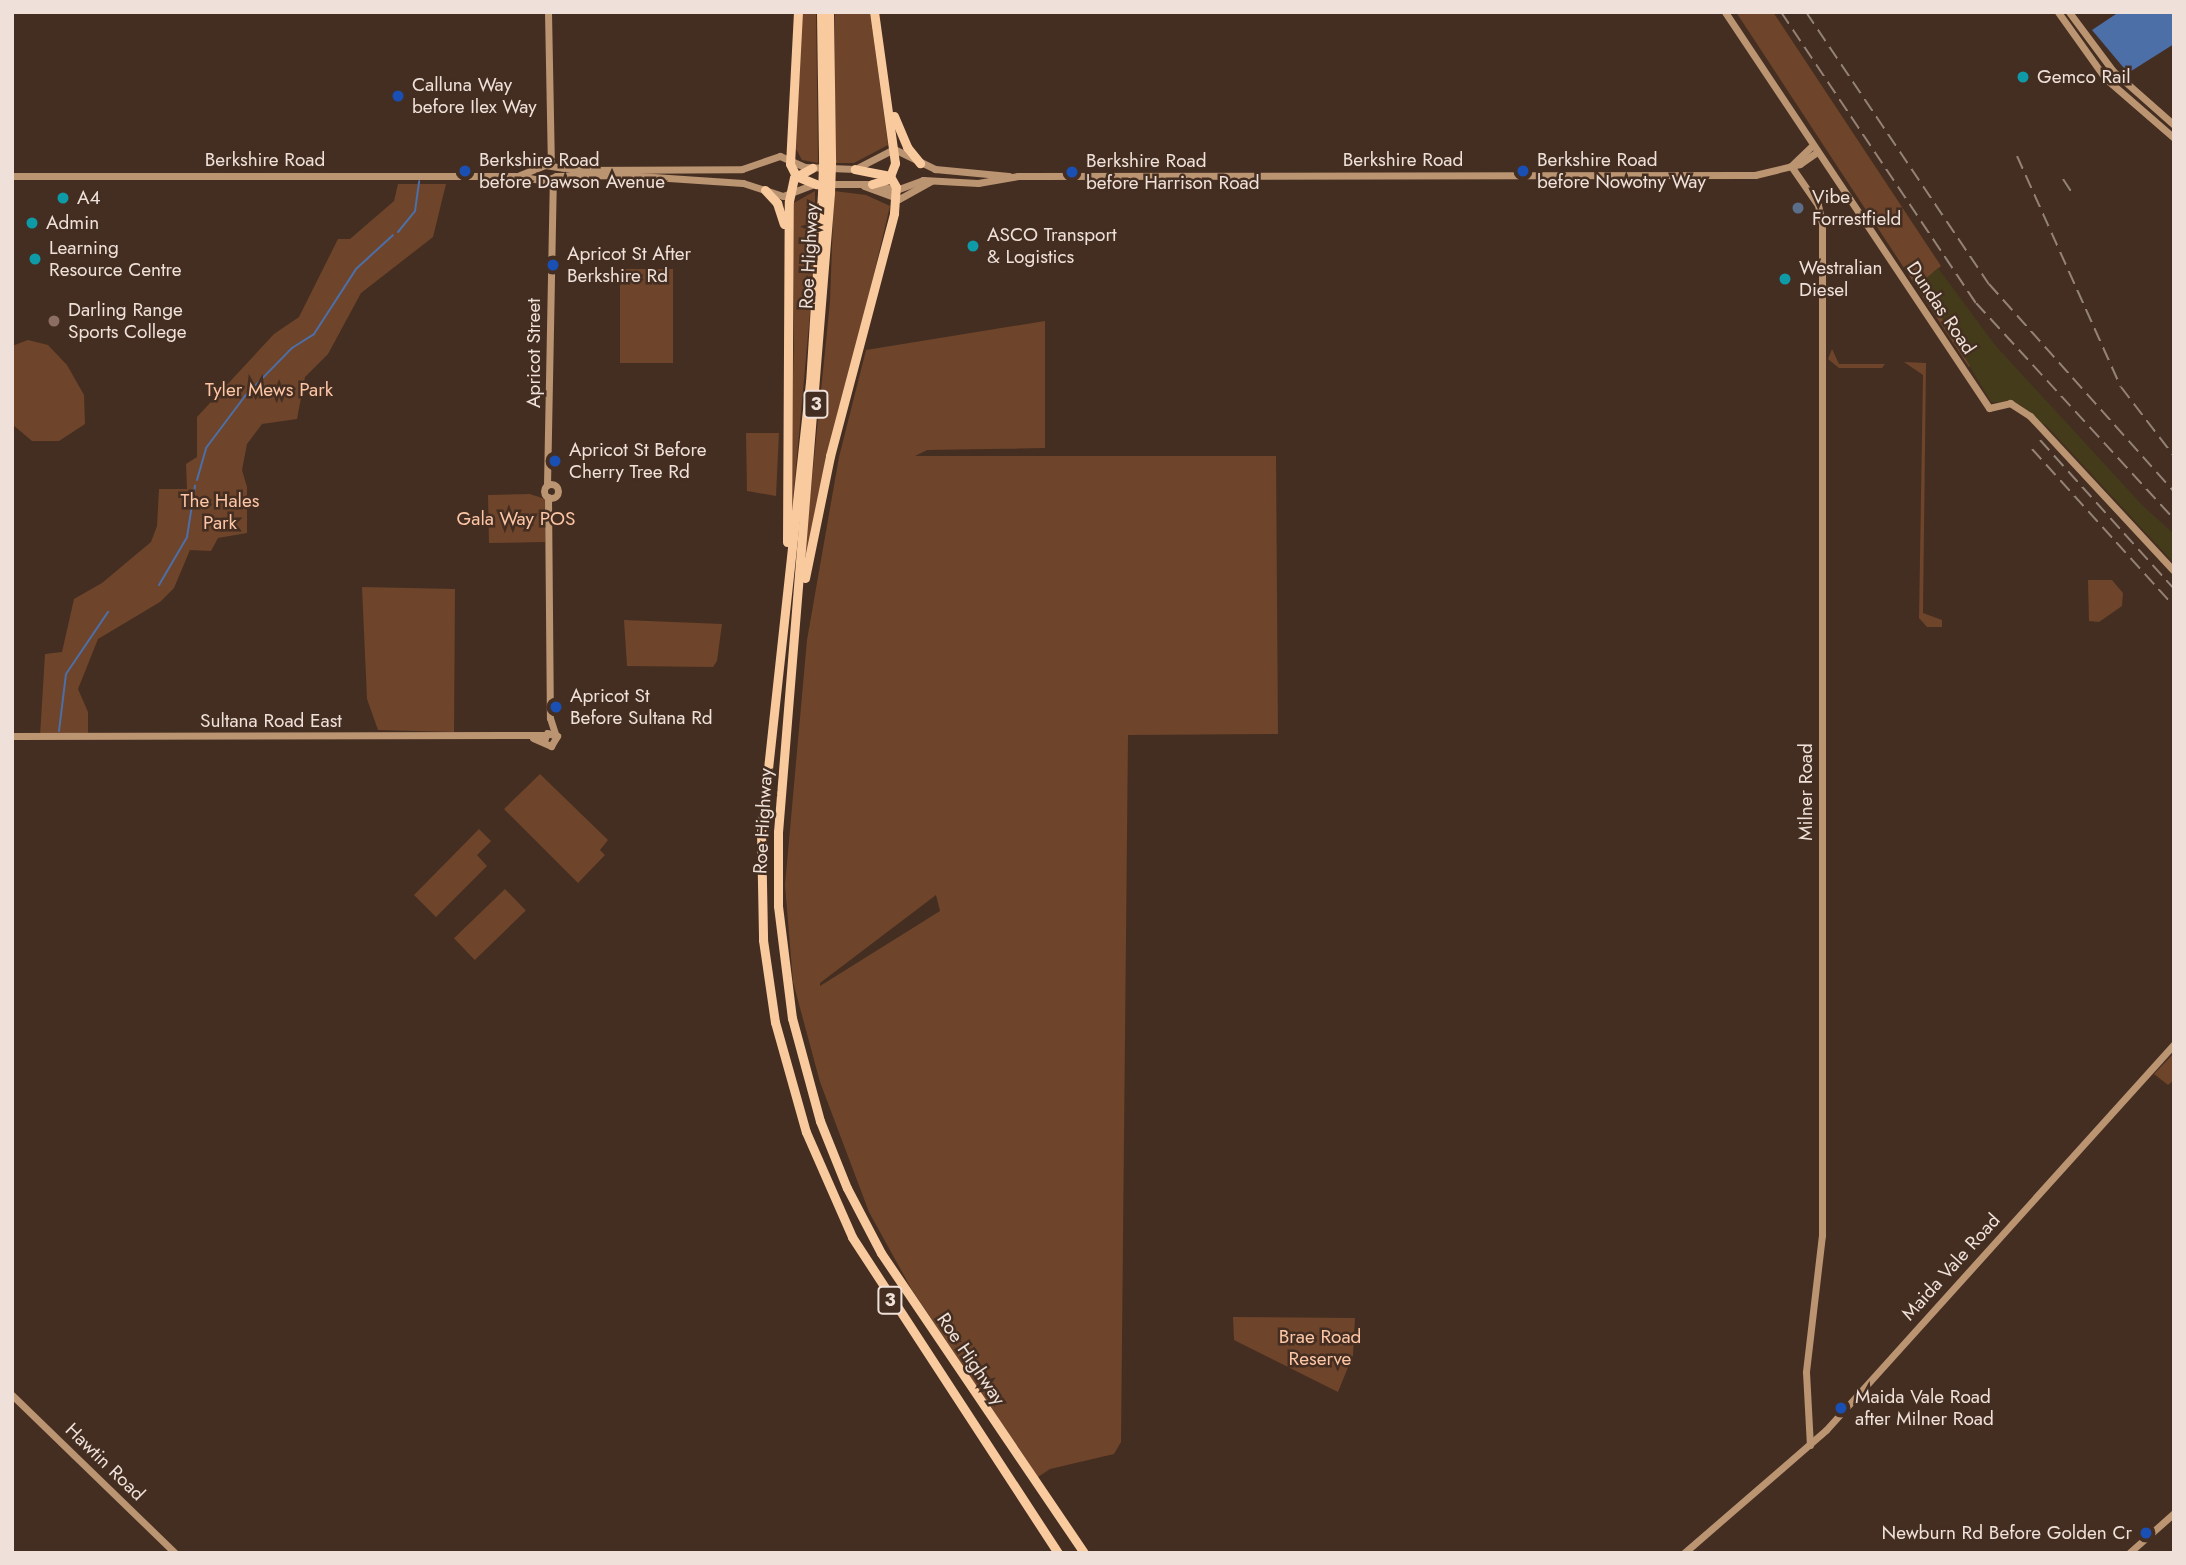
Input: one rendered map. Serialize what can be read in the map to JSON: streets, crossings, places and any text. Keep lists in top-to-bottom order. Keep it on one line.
{"streets":{"highway":["Roe Highway","3"],"main road":["Berkshire Road","Dundas Road","Apricot Street","Sultana Road East","Milner Road","Maida Vale Road","Hawtin Road"]},"crossings":[["Berkshire Road","Dundas Road"],["Berkshire Road","Apricot Street"],["Berkshire Road","Milner Road"],["Apricot Street","Sultana Road East"],["Milner Road","Maida Vale Road"]],"parks":["Tyler Mews Park","The Hales Park","Gala Way POS","Brae Road Reserve"],"places":["Gemco Rail","Calluna Way before Ilex Way","Berkshire Road before Dawson Avenue","Berkshire Road before Nowotny Way","Berkshire Road before Harrison Road","A4","Vibe Forrestfield","Admin","ASCO Transport & Logistics","Learning Resource Centre","Apricot St After Berkshire Rd","Westralian Diesel","Darling Range Sports College","Apricot St Before Cherry Tree Rd","Apricot St Before Sultana Rd","Maida Vale Road after Milner Road","Newburn Rd Before Golden Cr"]}
